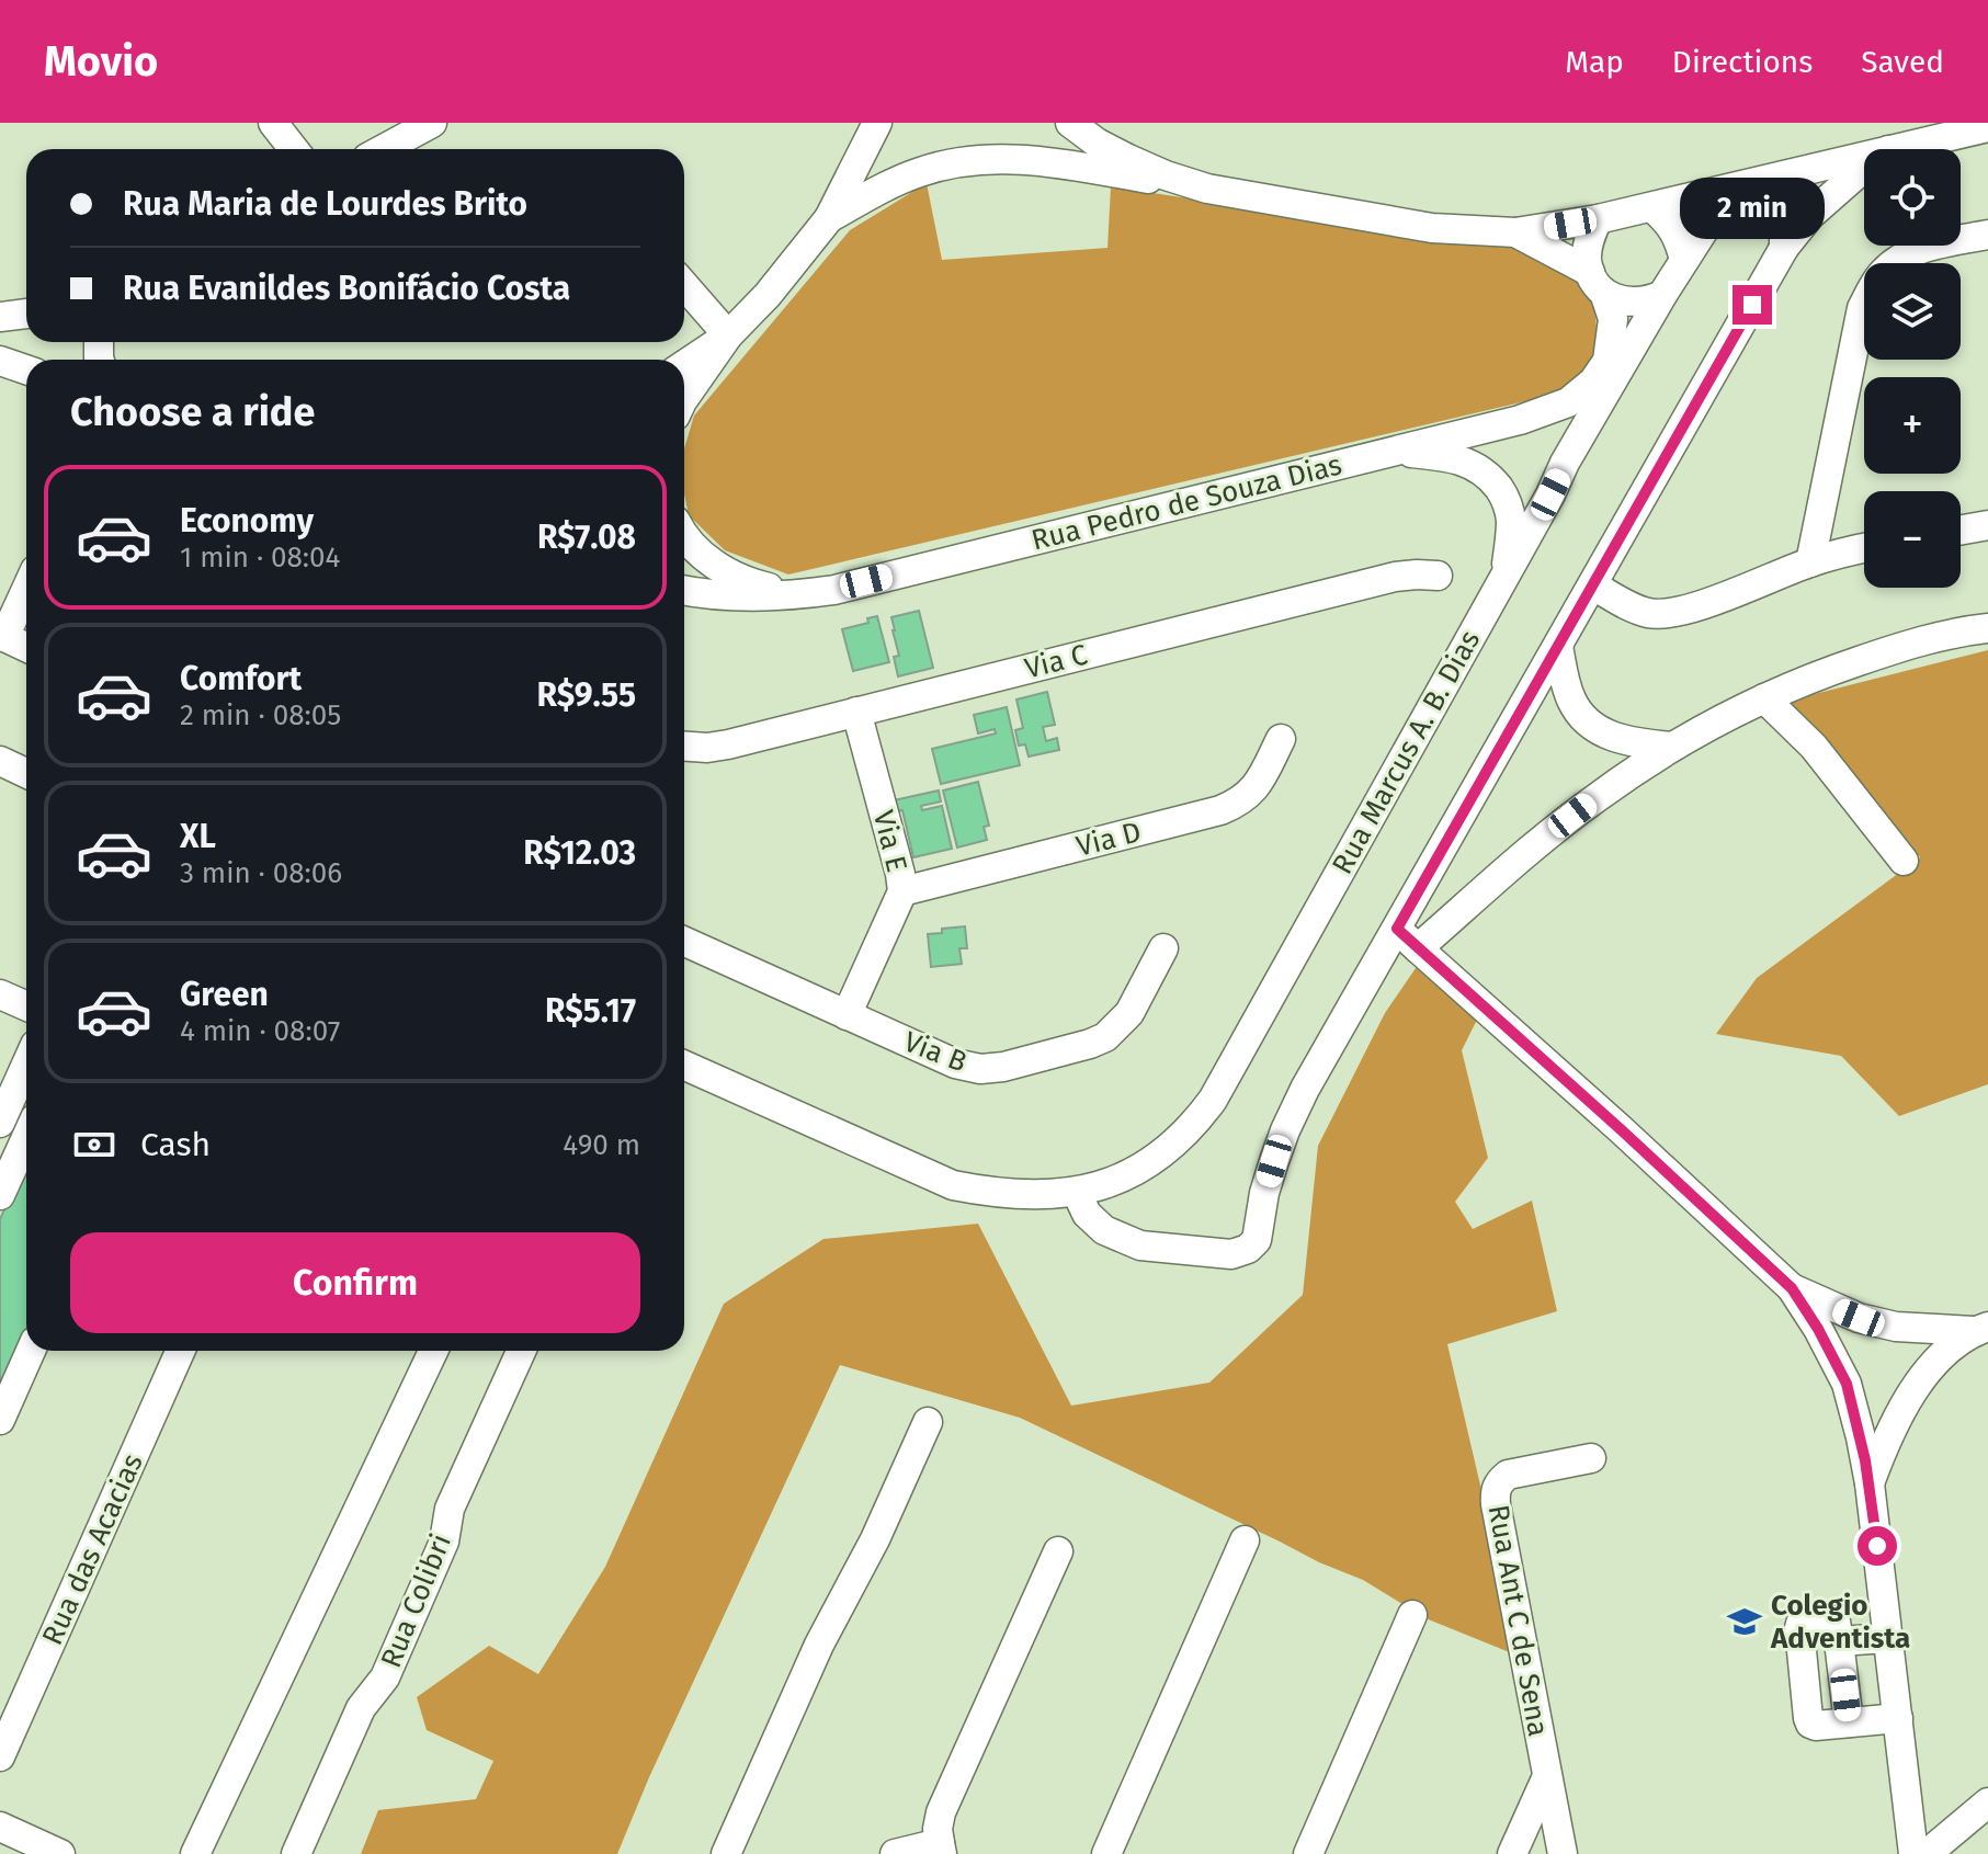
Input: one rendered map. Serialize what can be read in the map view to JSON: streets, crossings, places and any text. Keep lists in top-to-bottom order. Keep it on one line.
{"streets":{"street":["Rua Pedro de Souza Dias","Via C","Rua Marcus A. B. Dias","Via D","Via E","Via B","Rua das Acacias","Rua Colibri","Rua Ant C de Sena"]},"crossings":[["Rua Pedro de Souza Dias","Rua Marcus A. B. Dias"],["Via C","Via E"],["Via D","Via E"],["Via E","Via B"]],"places":{"school or university":["Colegio Adventista"]},"page":{"header":"Movio","nav":["Map","Directions","Saved"],"map_buttons":["+","−"],"banner":["Rua Maria de Lourdes Brito","Rua Evanildes Bonifácio Costa"],"bubble":"2 min","heading":"Choose a ride","list":[{"name":"Economy","note":"1 min · 08:04","value":"R$7.08"},{"name":"Comfort","note":"2 min · 08:05","value":"R$9.55"},{"name":"XL","note":"3 min · 08:06","value":"R$12.03"},{"name":"Green","note":"4 min · 08:07","value":"R$5.17"}],"pay":["Cash","490 m"],"buttons":"Confirm"}}
